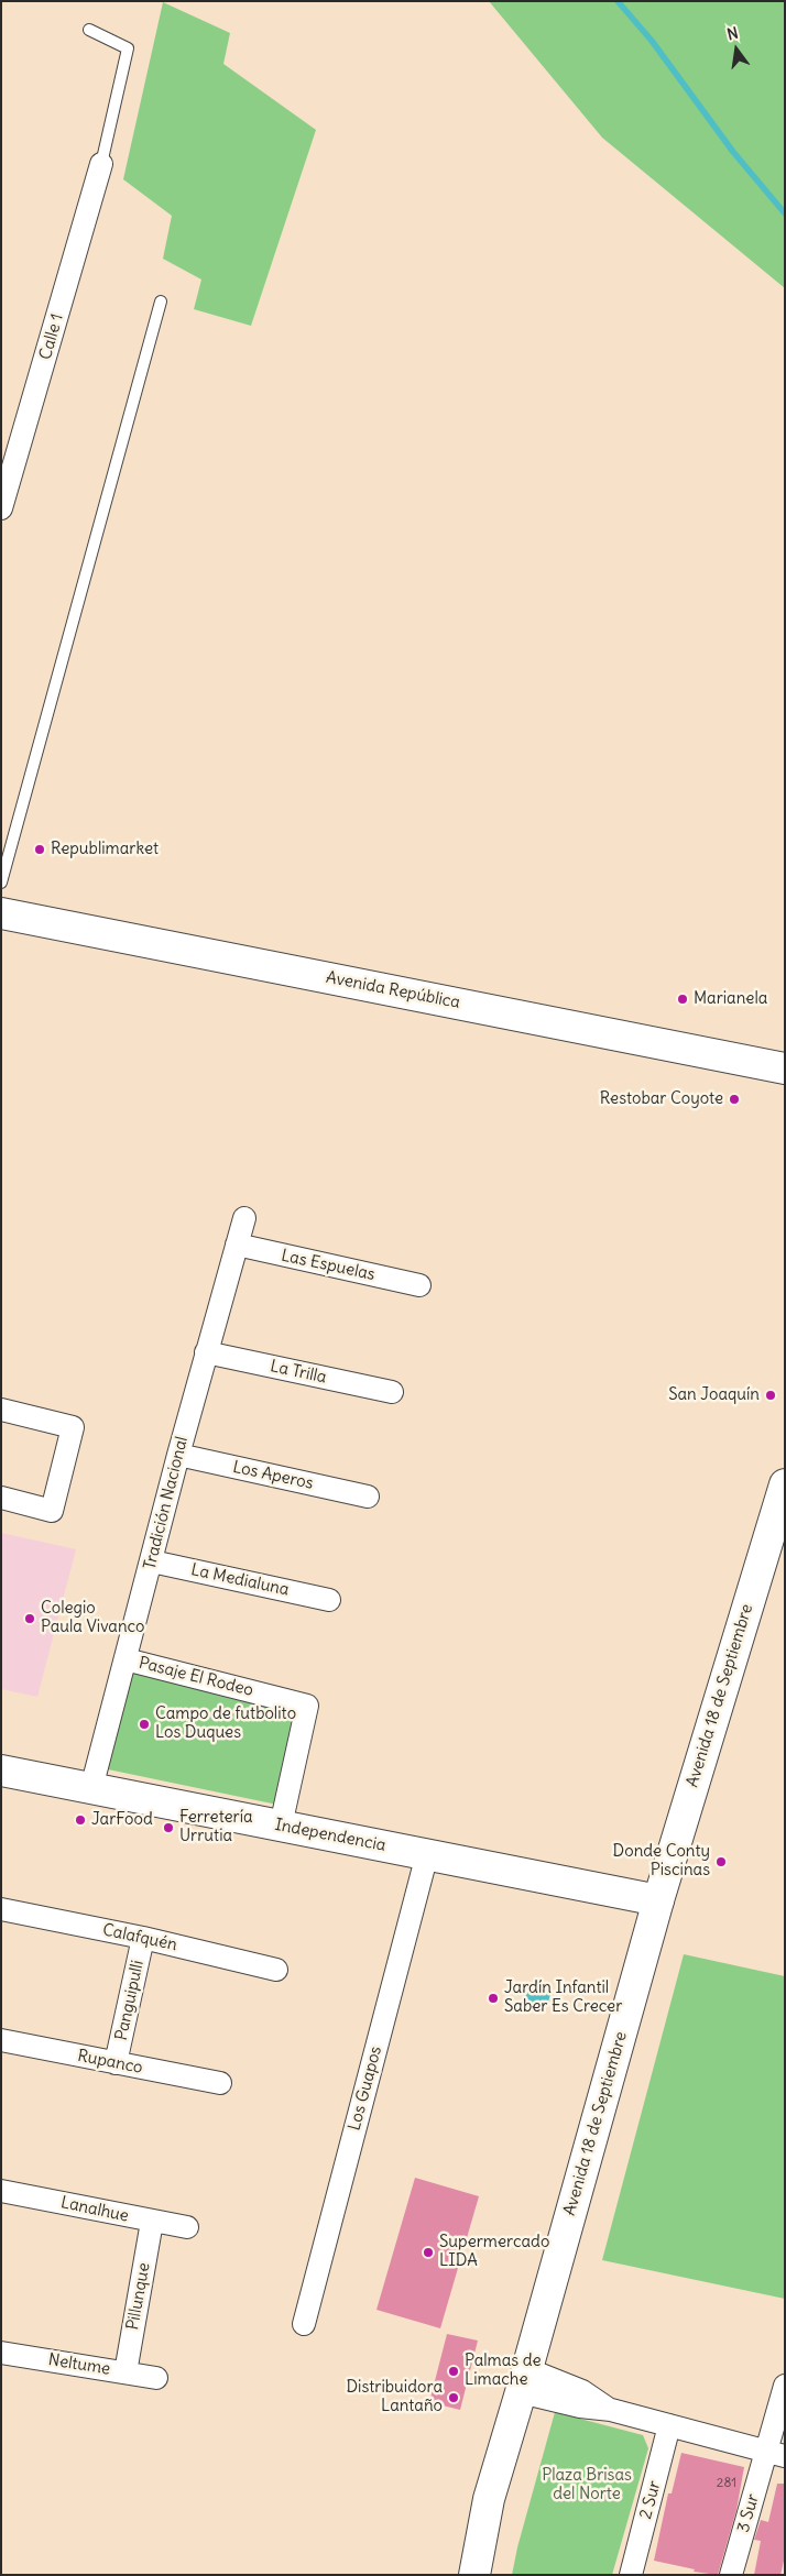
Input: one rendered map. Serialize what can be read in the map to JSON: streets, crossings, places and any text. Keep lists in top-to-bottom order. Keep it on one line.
{"streets":{"main road":["Avenida República","Avenida 18 de Septiembre","Independencia"],"street":["Calle 1","Las Espuelas","La Trilla","Los Aperos","Tradición Nacional","La Medialuna","Pasaje El Rodeo","Calafquén","Panguipulli","Rupanco","Los Guapos","Lanalhue","Pillunque","Neltume","2 Sur","3 Sur"]},"crossings":[["Las Espuelas","Tradición Nacional"],["La Trilla","Tradición Nacional"],["Los Aperos","Tradición Nacional"],["Tradición Nacional","La Medialuna"],["Tradición Nacional","Pasaje El Rodeo"],["Tradición Nacional","Independencia"],["Pasaje El Rodeo","Independencia"],["Avenida 18 de Septiembre","Independencia"],["Independencia","Los Guapos"],["Calafquén","Panguipulli"],["Panguipulli","Rupanco"],["Lanalhue","Pillunque"],["Pillunque","Neltume"]],"parks":["Plaza Brisas del Norte"],"places":["Republimarket","Marianela","Restobar Coyote","San Joaquín","Colegio Paula Vivanco","Campo de futbolito Los Duques","JarFood","Ferretería Urrutia","Donde Conty Piscinas","Jardín Infantil Saber Es Crecer","Supermercado LIDA","Palmas de Limache","Distribuidora Lantaño"],"house_numbers":["281"],"north":"top"}
